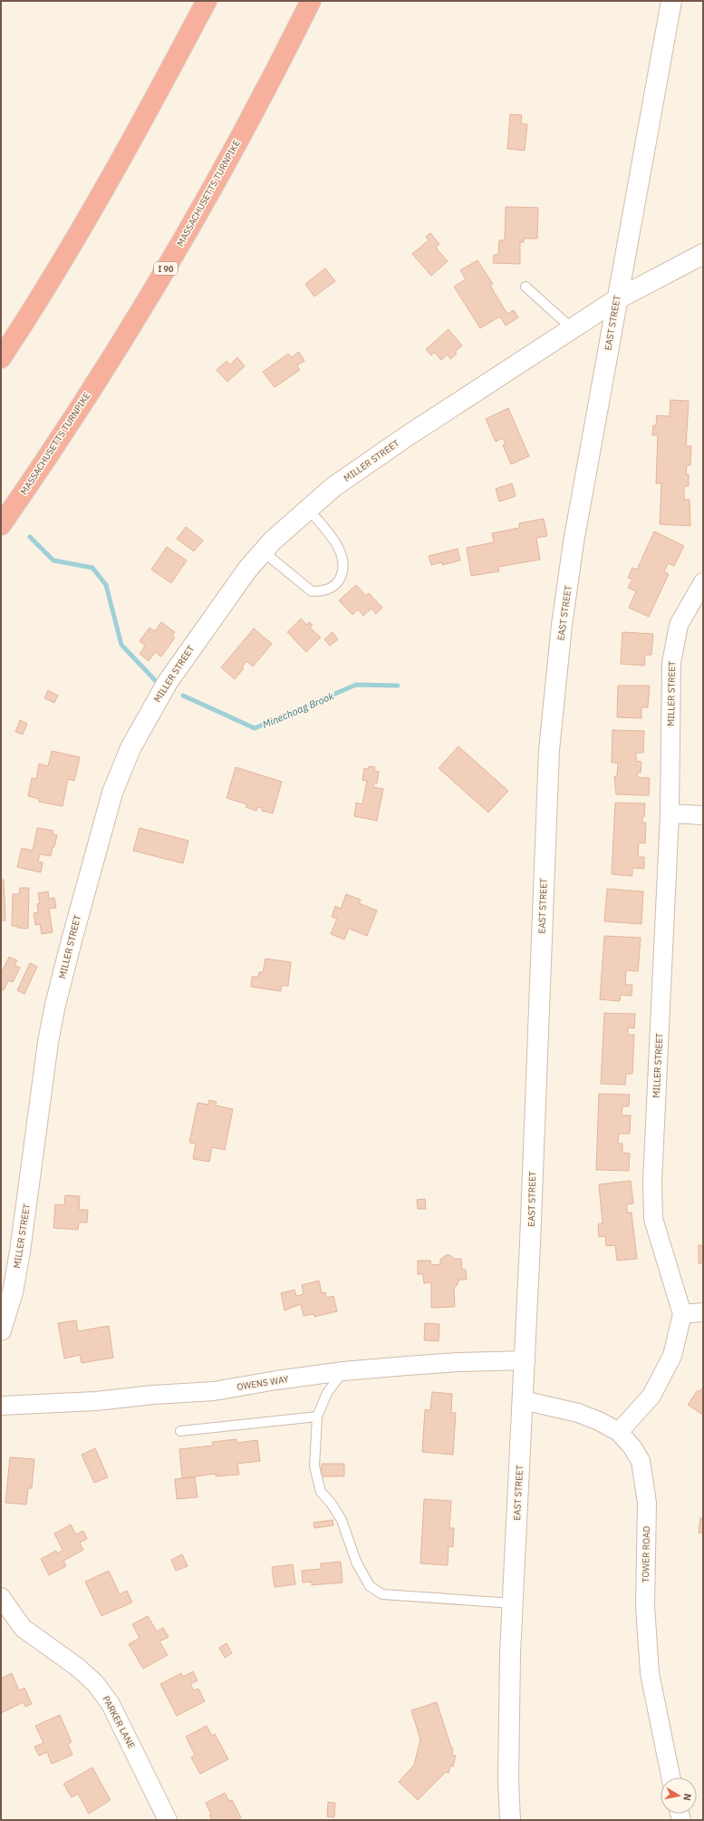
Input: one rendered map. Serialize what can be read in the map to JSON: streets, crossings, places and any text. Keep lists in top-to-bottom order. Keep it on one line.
{"streets":{"highway":["MASSACHUSETTS TURNPIKE","I 90"],"main road":["EAST STREET","MILLER STREET"],"street":["OWENS WAY","TOWER ROAD","PARKER LANE"]},"crossings":[["EAST STREET","MILLER STREET"],["EAST STREET","OWENS WAY"],["EAST STREET","TOWER ROAD"]],"water":["Minechoag Brook"],"north":"right"}
